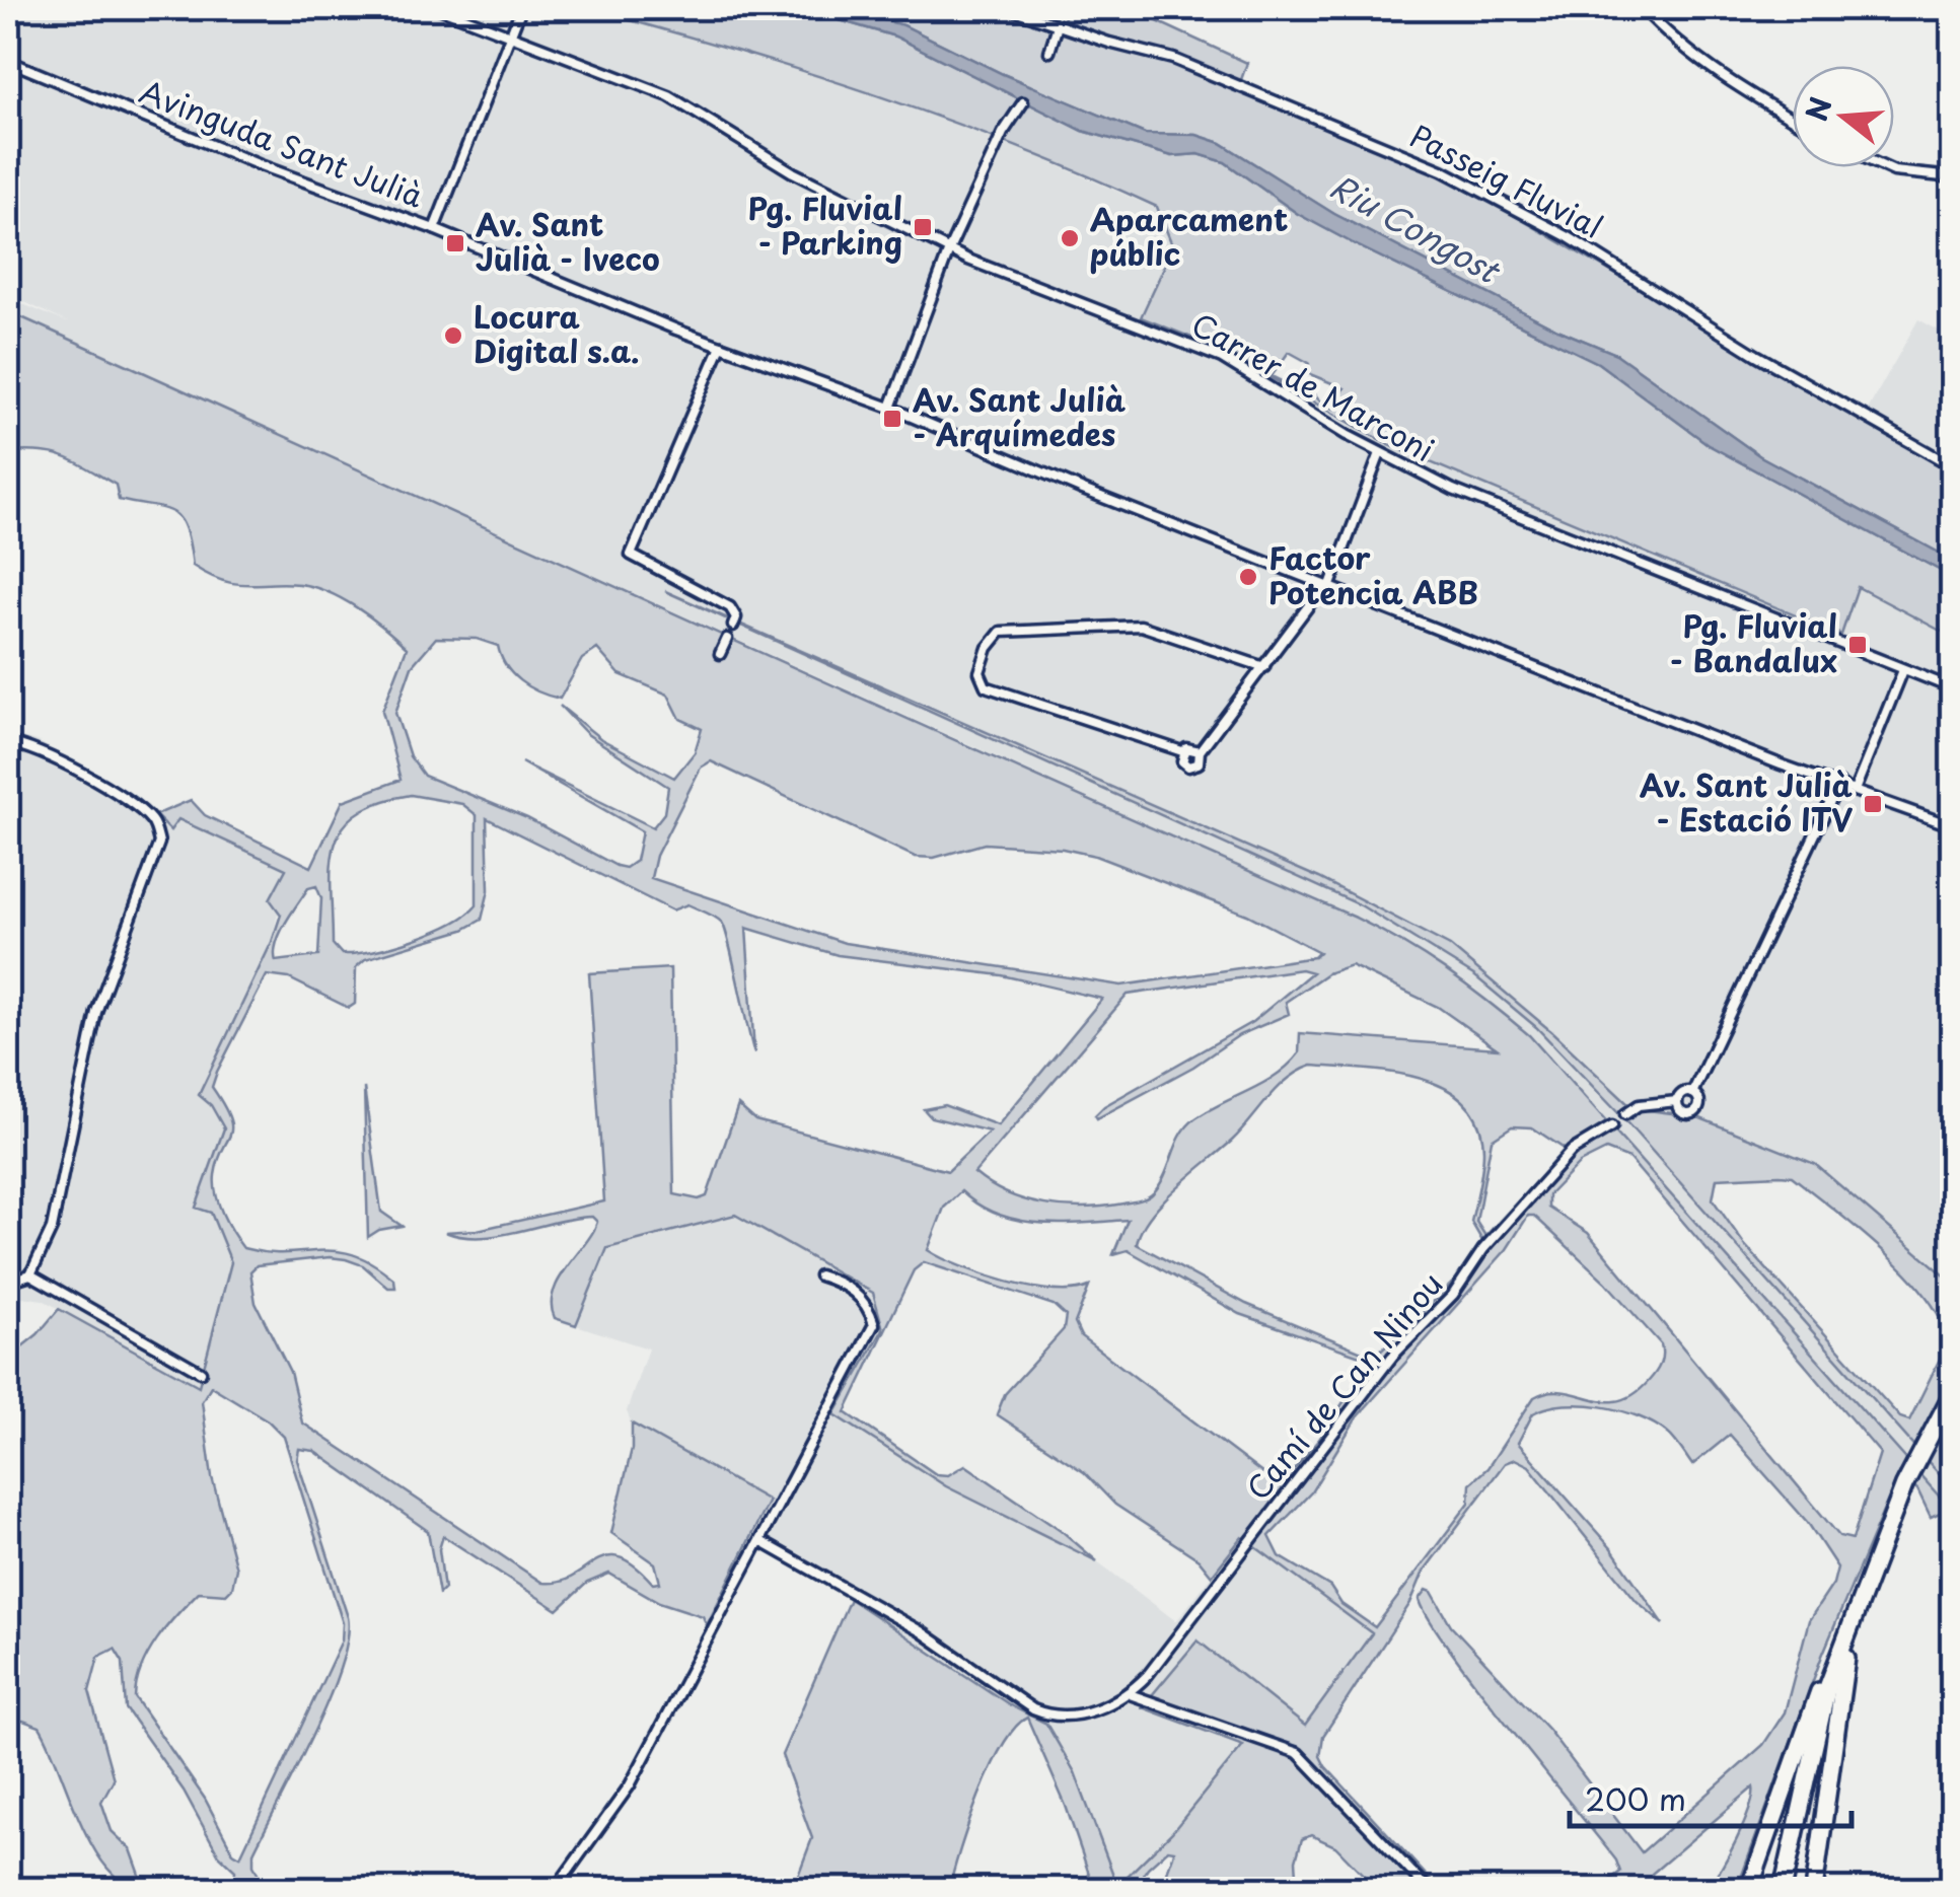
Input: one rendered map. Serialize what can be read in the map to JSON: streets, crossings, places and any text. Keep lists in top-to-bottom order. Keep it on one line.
{"streets":{"street":["Avinguda Sant Julià","Passeig Fluvial","Carrer de Marconi","Camí de Can Ninou"]},"water":["Riu Congost"],"places":{"transit":["Pg. Fluvial - Parking","Av. Sant Julià - Iveco","Av. Sant Julià - Arquímedes","Pg. Fluvial - Bandalux","Av. Sant Julià - Estació ITV"],"other":["Aparcament públic","Locura Digital s.a.","Factor Potencia ABB"]},"scale_bar":"200 m","north":"left"}
